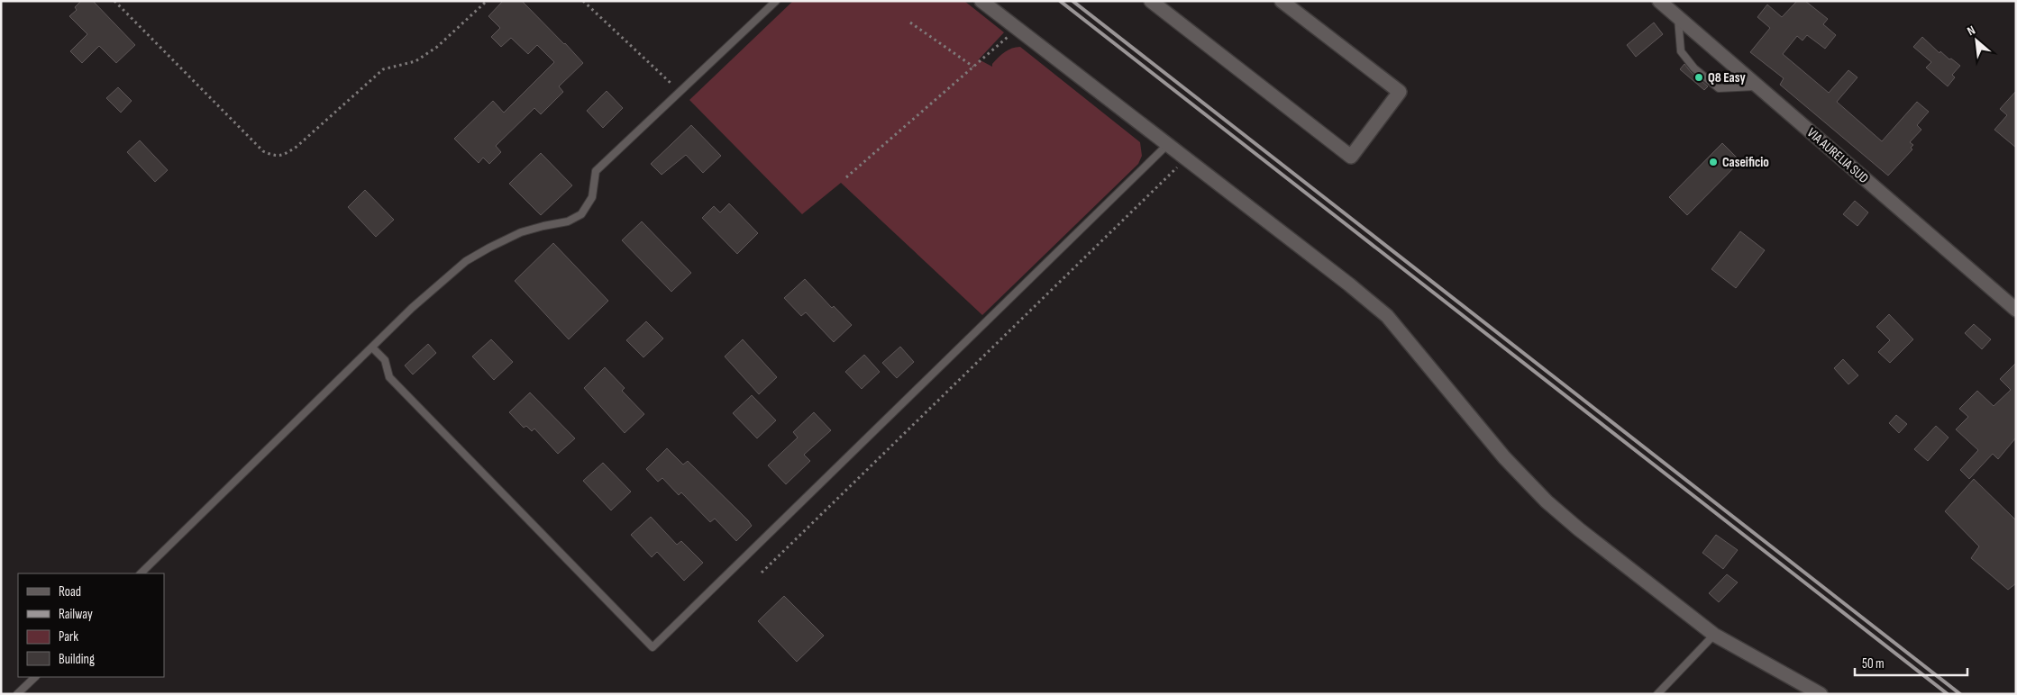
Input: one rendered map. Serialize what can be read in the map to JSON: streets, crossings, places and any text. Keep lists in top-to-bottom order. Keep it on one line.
{"streets":{"street":["VIA AURELIA SUD"]},"places":["Q8 Easy","Caseificio"],"legend":["Road","Railway","Park","Building"],"scale_bar":"50 m","north":"top left"}
